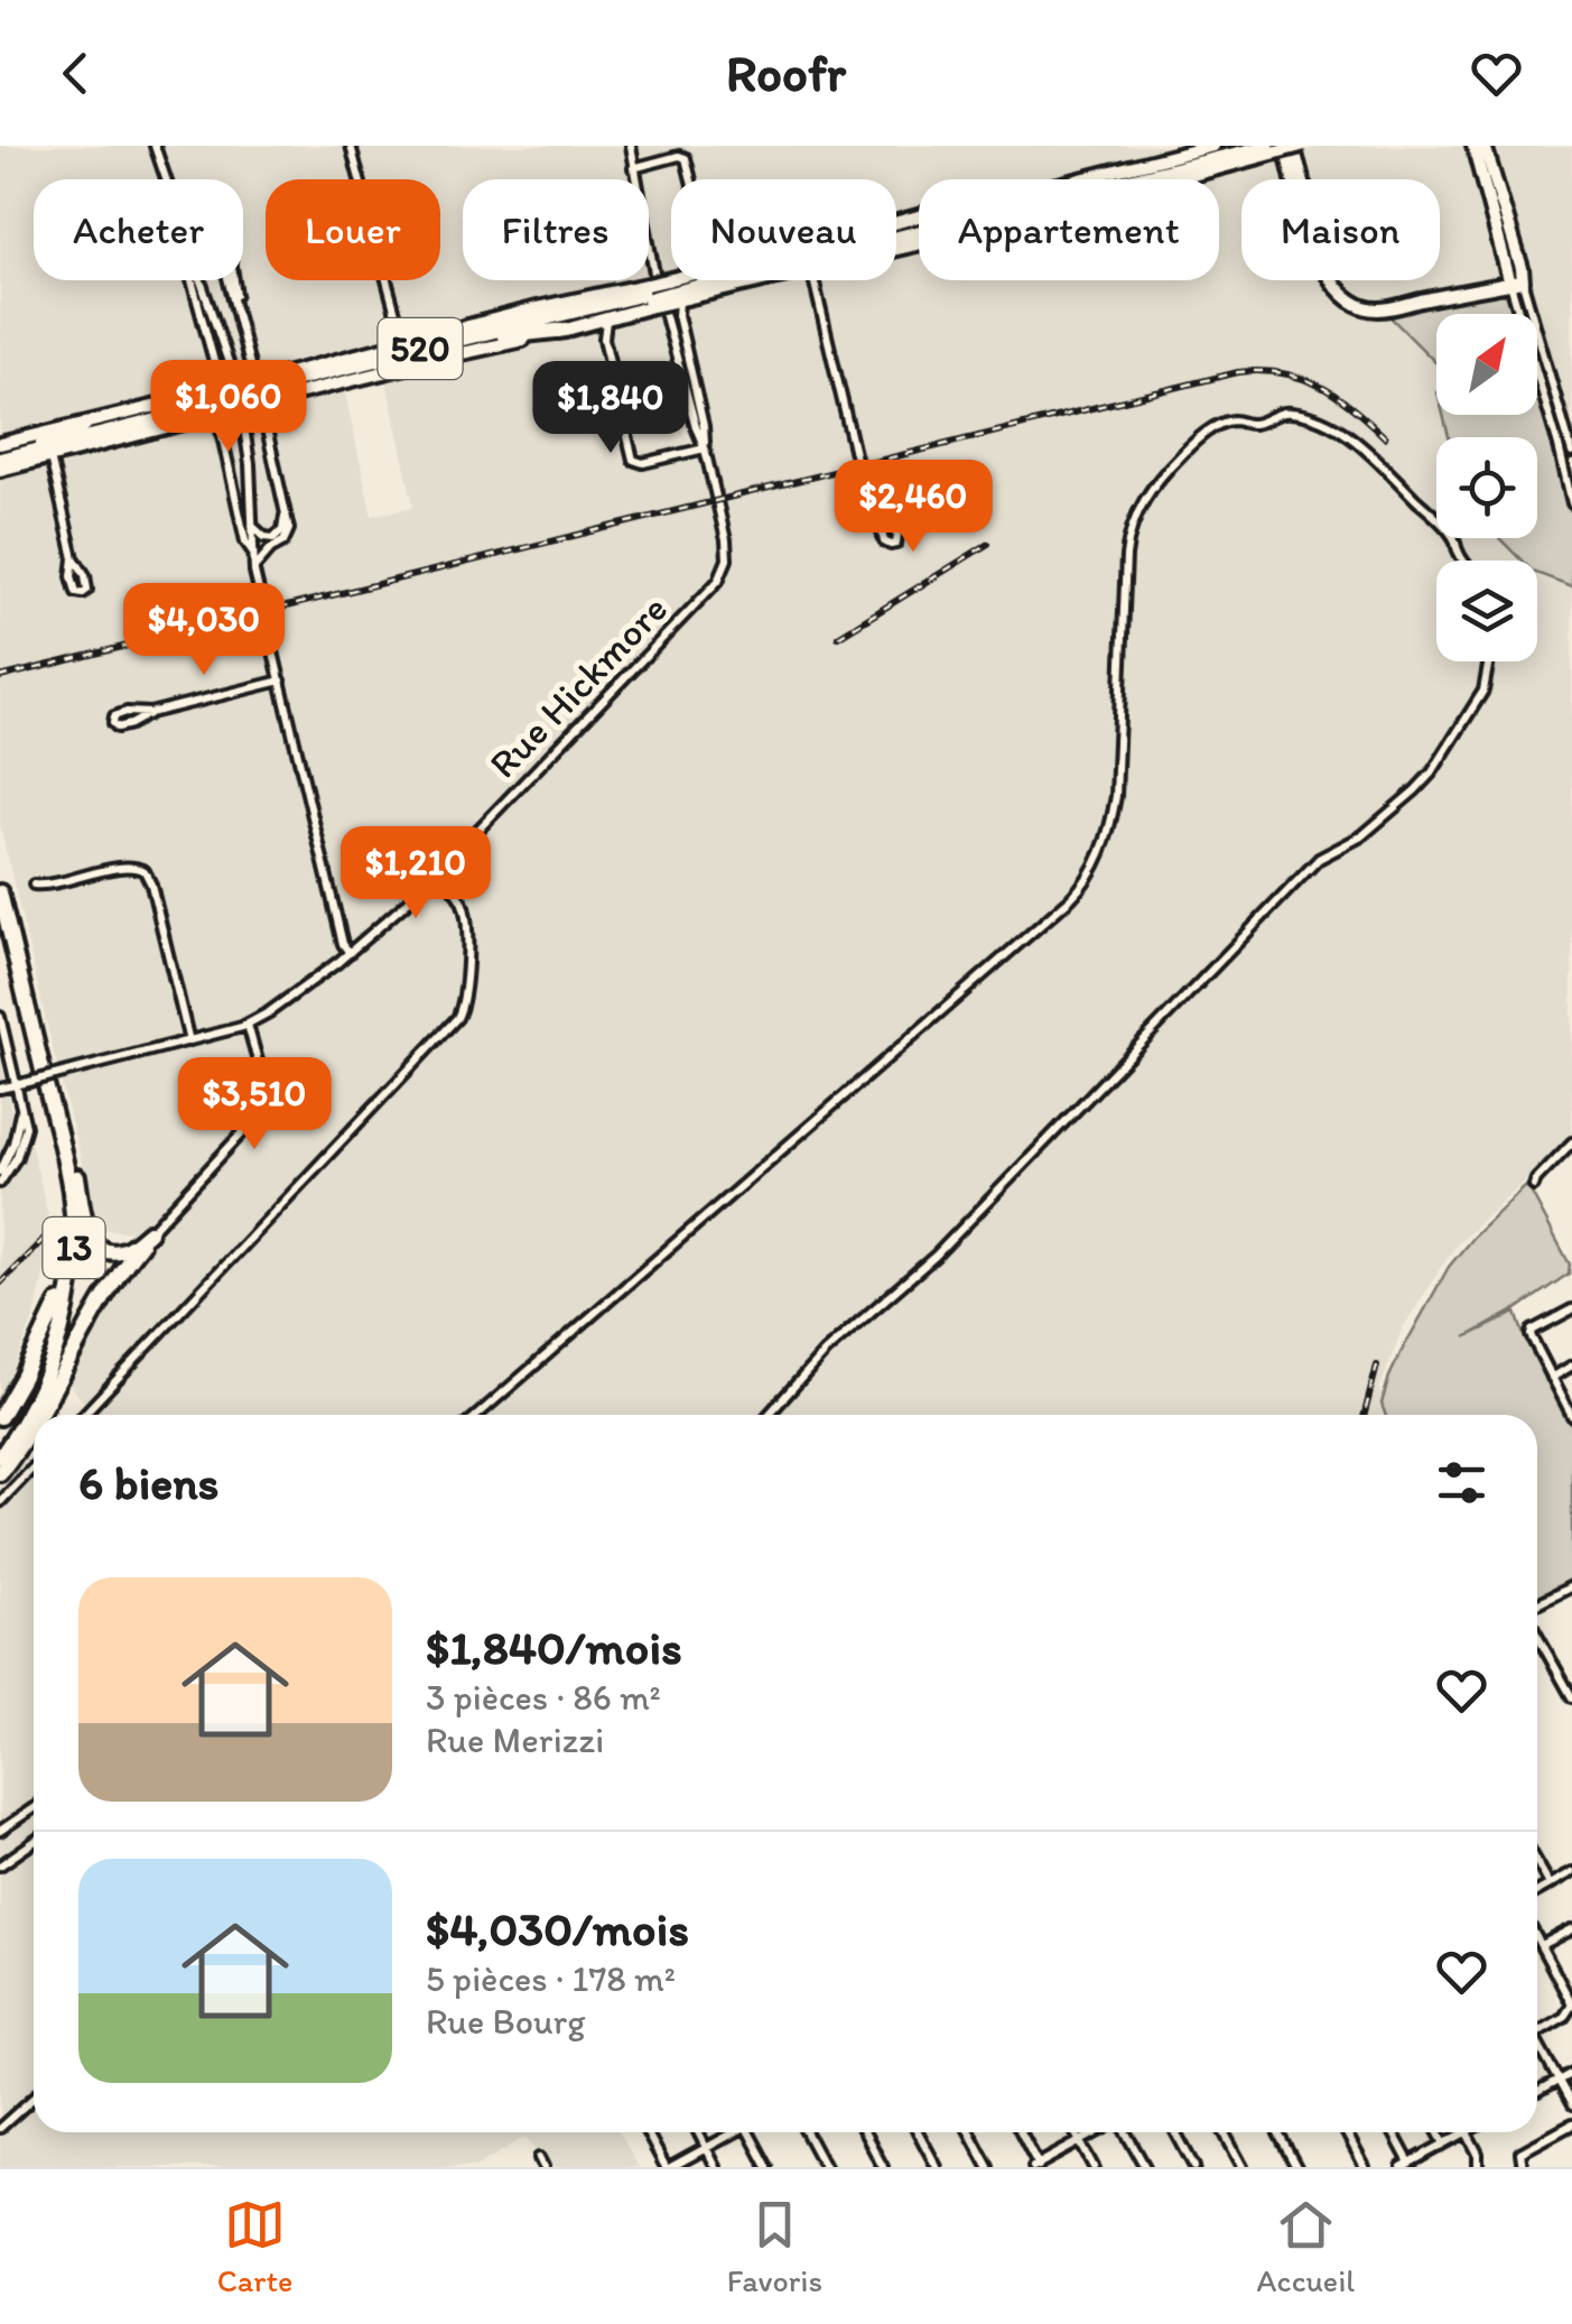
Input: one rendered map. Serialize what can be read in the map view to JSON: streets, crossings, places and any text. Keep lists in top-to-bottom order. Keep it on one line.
{"streets":{"highway":["520","13"],"street":["Rue Hickmore"]},"north":"top right","page":{"header":"Roofr","chip":["Acheter","Louer","Filtres","Nouveau","Appartement","Maison"],"price":["$1,060","$1,840","$2,460","$4,030","$1,210","$3,510"],"heading":"6 biens","list":[{"name":"$1,840/mois","note":"3 pièces · 86 m² · Rue Merizzi"},{"name":"$4,030/mois","note":"5 pièces · 178 m² · Rue Bourg"}],"tabs":["Carte","Favoris","Accueil"]}}
